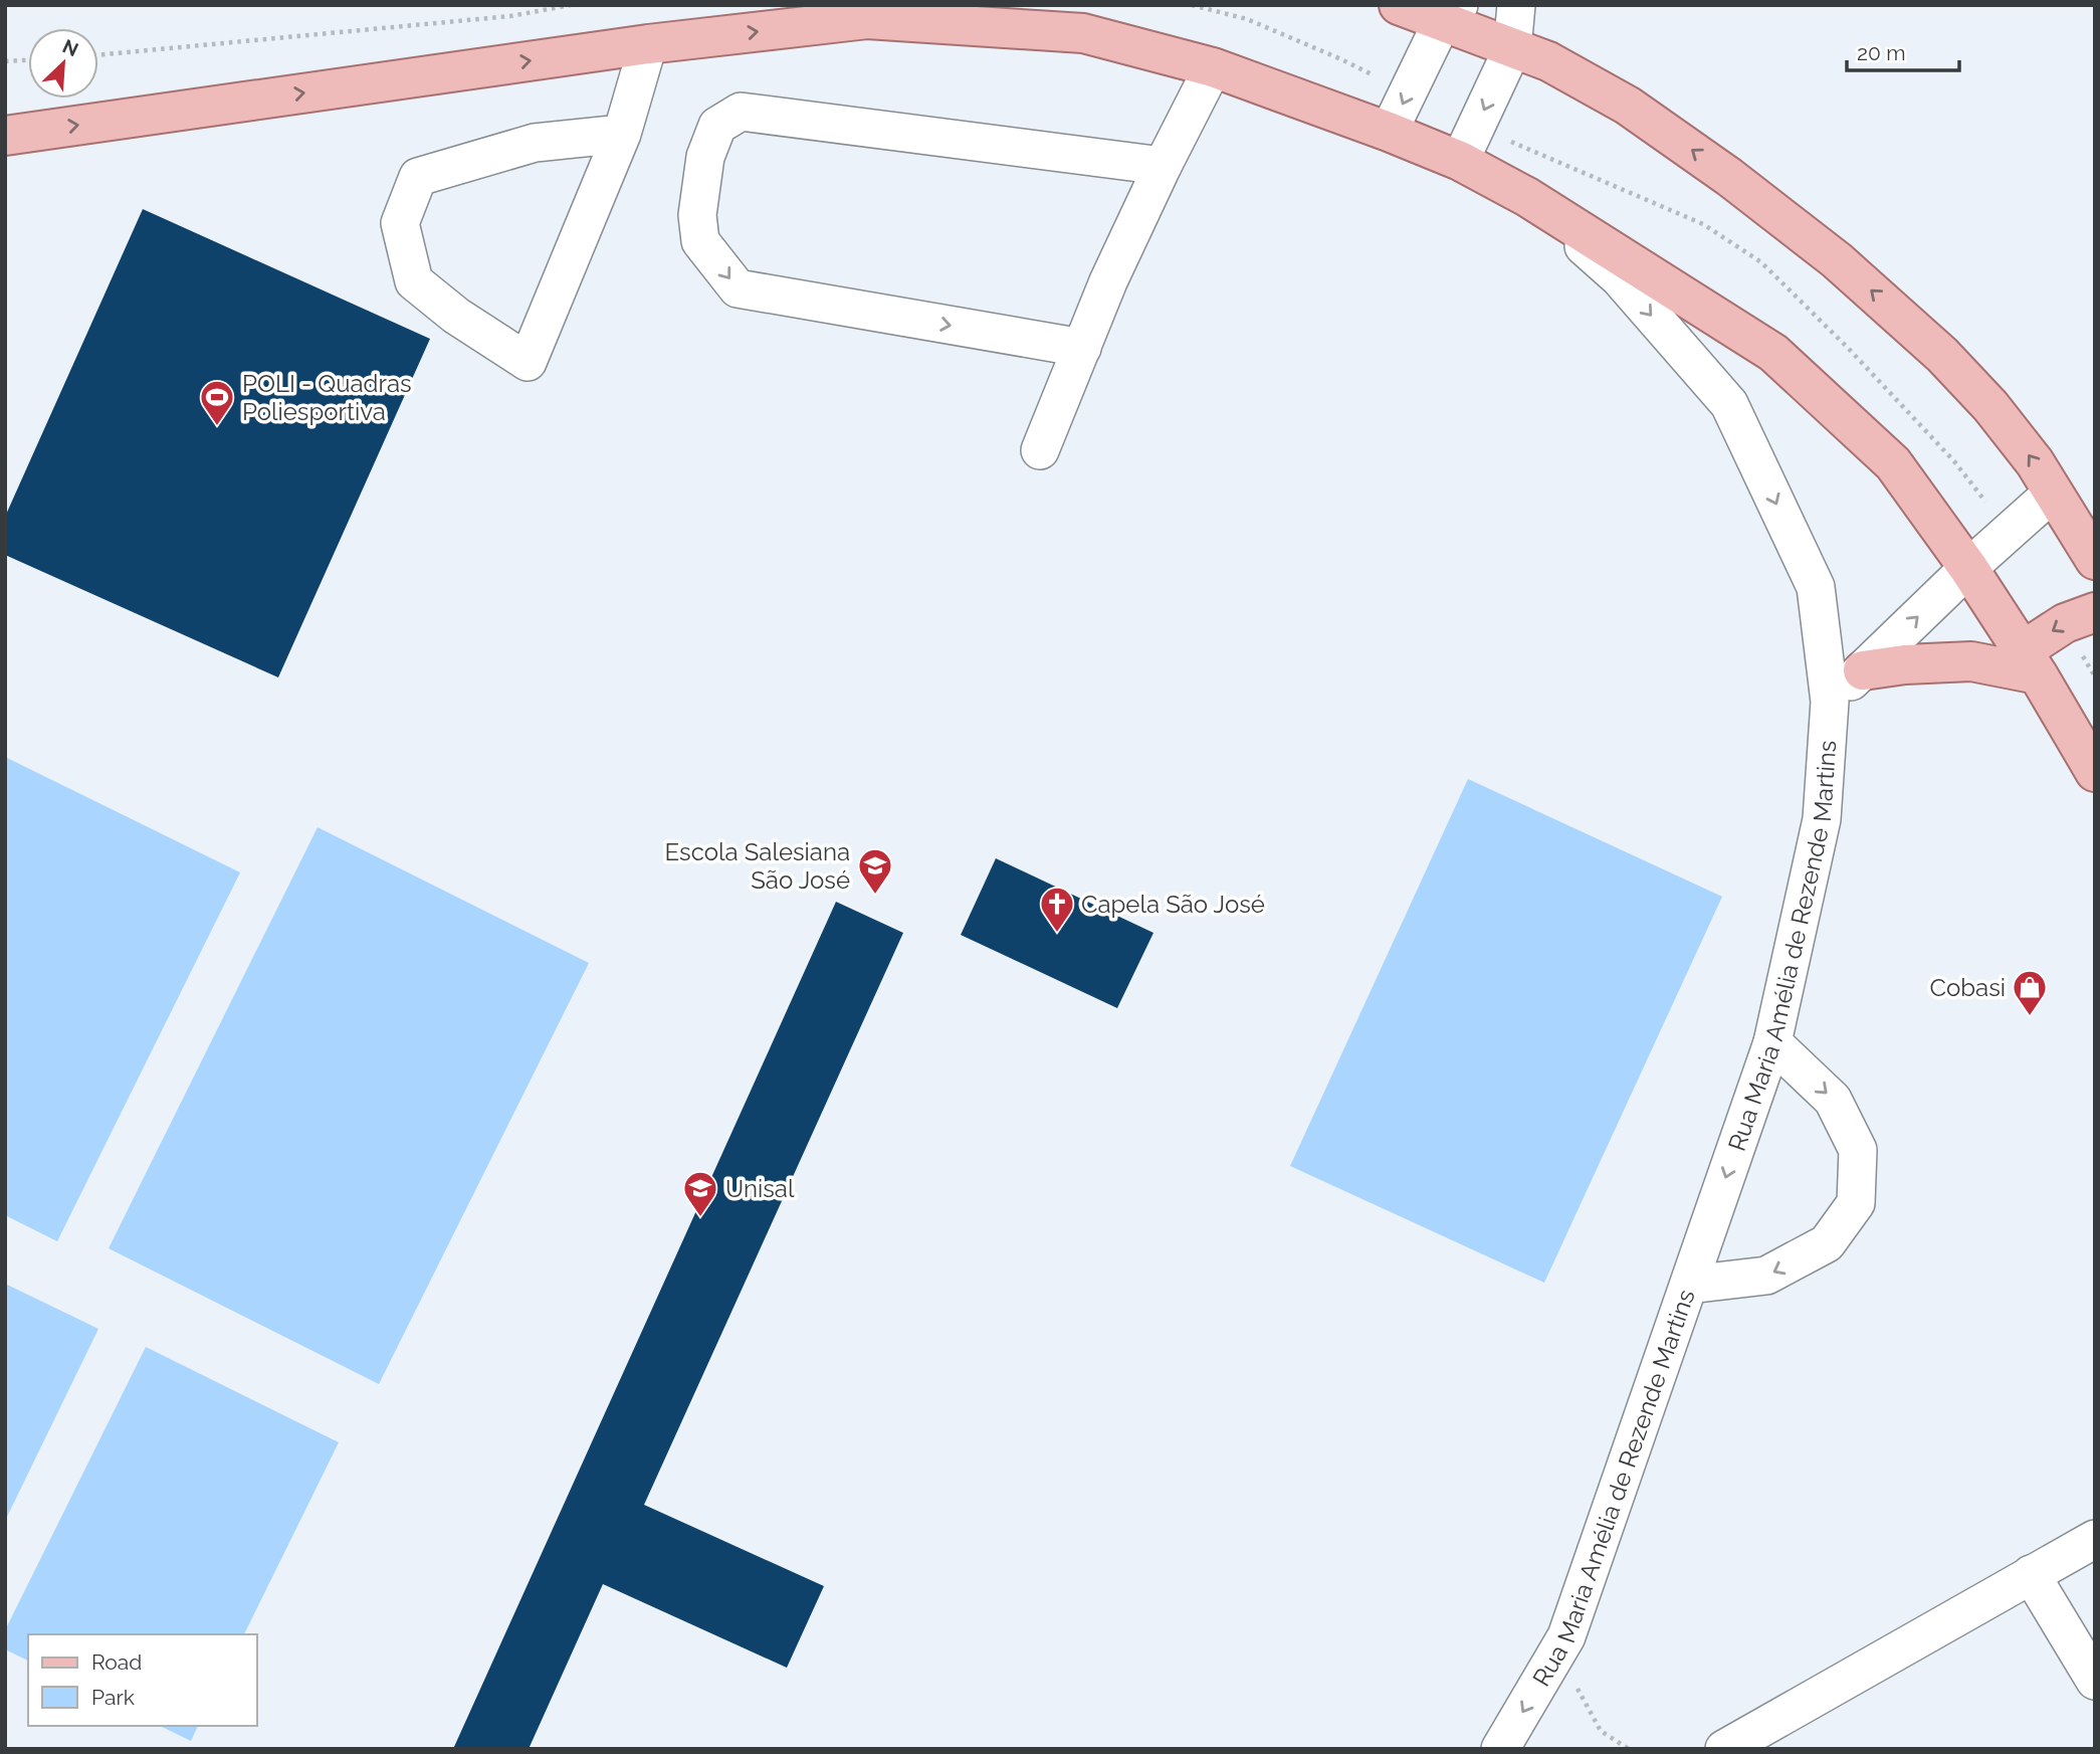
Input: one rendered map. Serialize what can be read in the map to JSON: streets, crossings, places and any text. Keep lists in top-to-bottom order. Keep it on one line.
{"streets":{"street":["Rua Maria Amélia de Rezende Martins"]},"one_way":["Rua Maria Amélia de Rezende Martins"],"places":{"sports":["POLI - Quadras Poliesportiva"],"school or university":["Escola Salesiana São José","Unisal"],"church":["Capela São José"],"shop":["Cobasi"]},"legend":["Road","Park"],"scale_bar":"20 m","north":"top right"}
